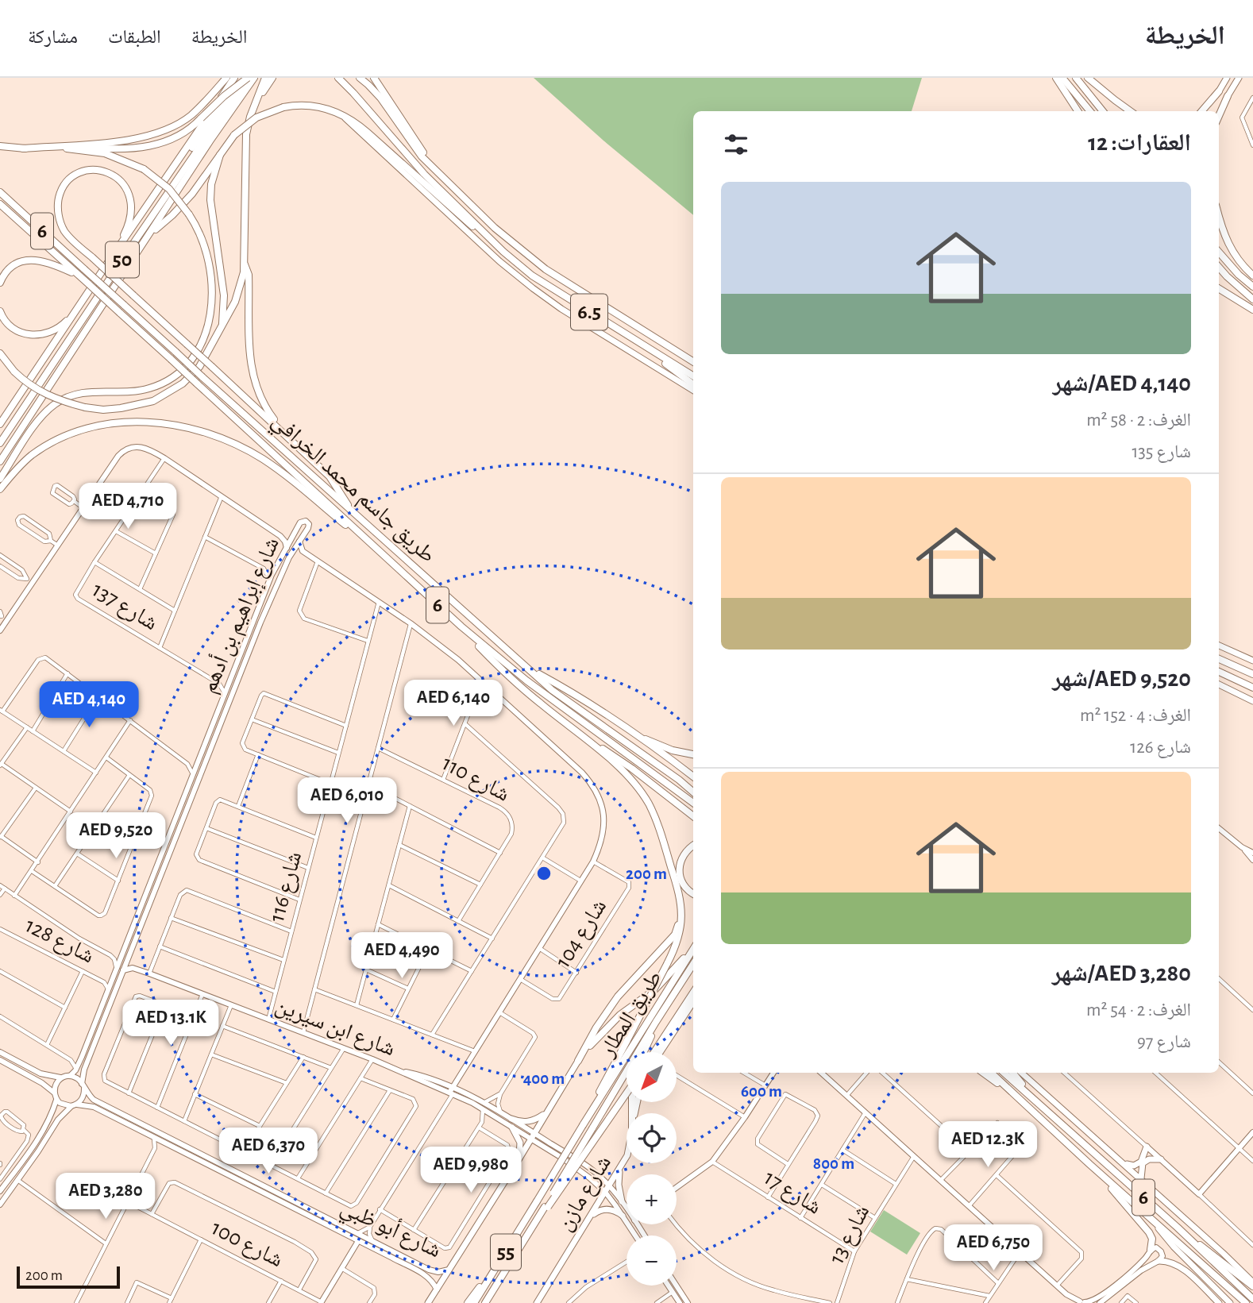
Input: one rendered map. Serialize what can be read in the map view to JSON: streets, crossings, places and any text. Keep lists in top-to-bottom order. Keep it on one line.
{"streets":{"highway":["6","50","6.5","طريق جاسم محمد الخرافي","طريق المطار","55"],"main road":["شارع مازن"],"street":["شارع 137","شارع إبراهيم بن أدهم","شارع 110","شارع 116","شارع 104","شارع 128","شارع ابن سيرين","شارع 17","شارع أبو ظبي","شارع 13","شارع 100"]},"crossings":[["شارع 137","شارع إبراهيم بن أدهم"],["شارع إبراهيم بن أدهم","شارع 128"],["شارع إبراهيم بن أدهم","شارع أبو ظبي"],["شارع 116","شارع ابن سيرين"],["شارع 17","شارع 13"]],"scale_bar":"200 m","north":"bottom left","page":{"header":"الخريطة","nav":["الخريطة","الطبقات","مشاركة"],"heading":"العقارات: 12","list":[{"name":"AED 4,140/شهر","note":"الغرف: 2 · 58 m² · شارع 135"},{"name":"AED 9,520/شهر","note":"الغرف: 4 · 152 m² · شارع 126"},{"name":"AED 3,280/شهر","note":"الغرف: 2 · 54 m² · شارع 97"}],"price":["AED 4,710","AED 6,140","AED 4,140","AED 6,010","AED 9,520","AED 4,490","AED 13.1K","AED 12.3K","AED 6,370","AED 9,980","AED 3,280","AED 6,750"],"map_buttons":["+","−"],"scale":"200 m"},"rings":["200 m","400 m","600 m","800 m"]}
